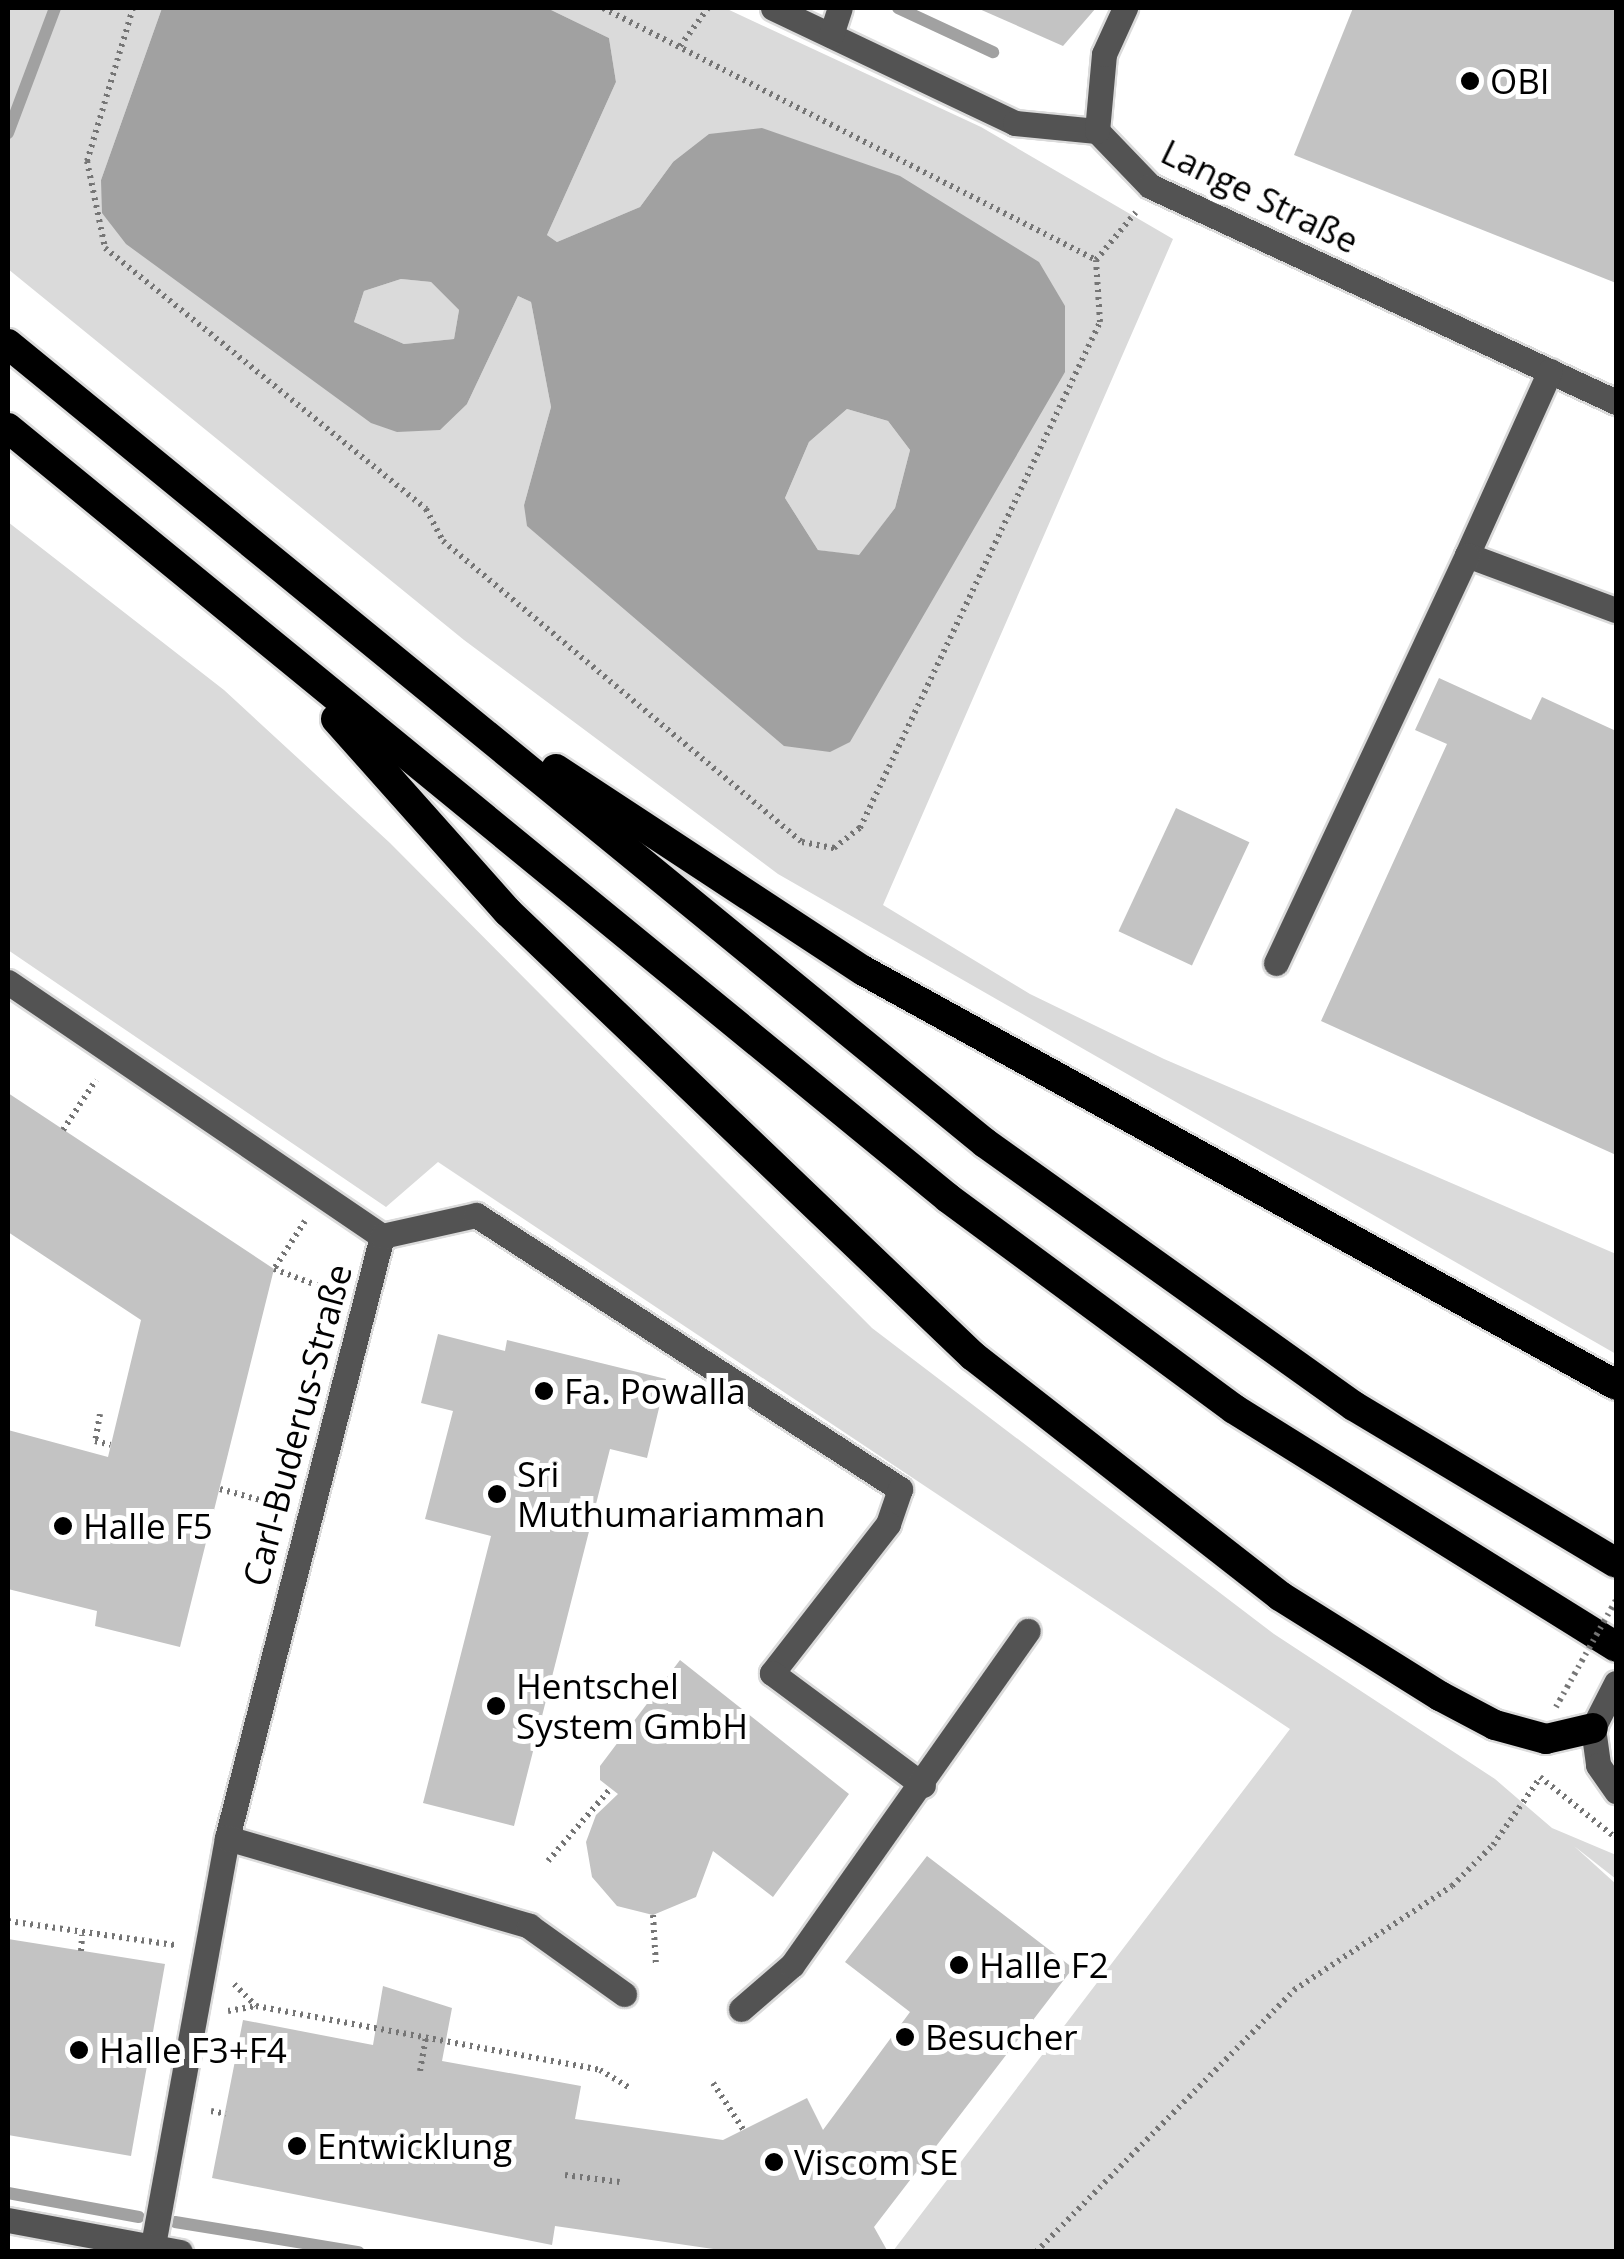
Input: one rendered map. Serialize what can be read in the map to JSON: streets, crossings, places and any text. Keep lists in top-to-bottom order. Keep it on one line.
{"streets":{"street":["Lange Straße","Carl-Buderus-Straße"]},"places":["OBI","Fa. Powalla","Sri Muthumariamman","Halle F5","Hentschel System GmbH","Halle F2","Besucher","Halle F3+F4","Entwicklung","Viscom SE"]}
